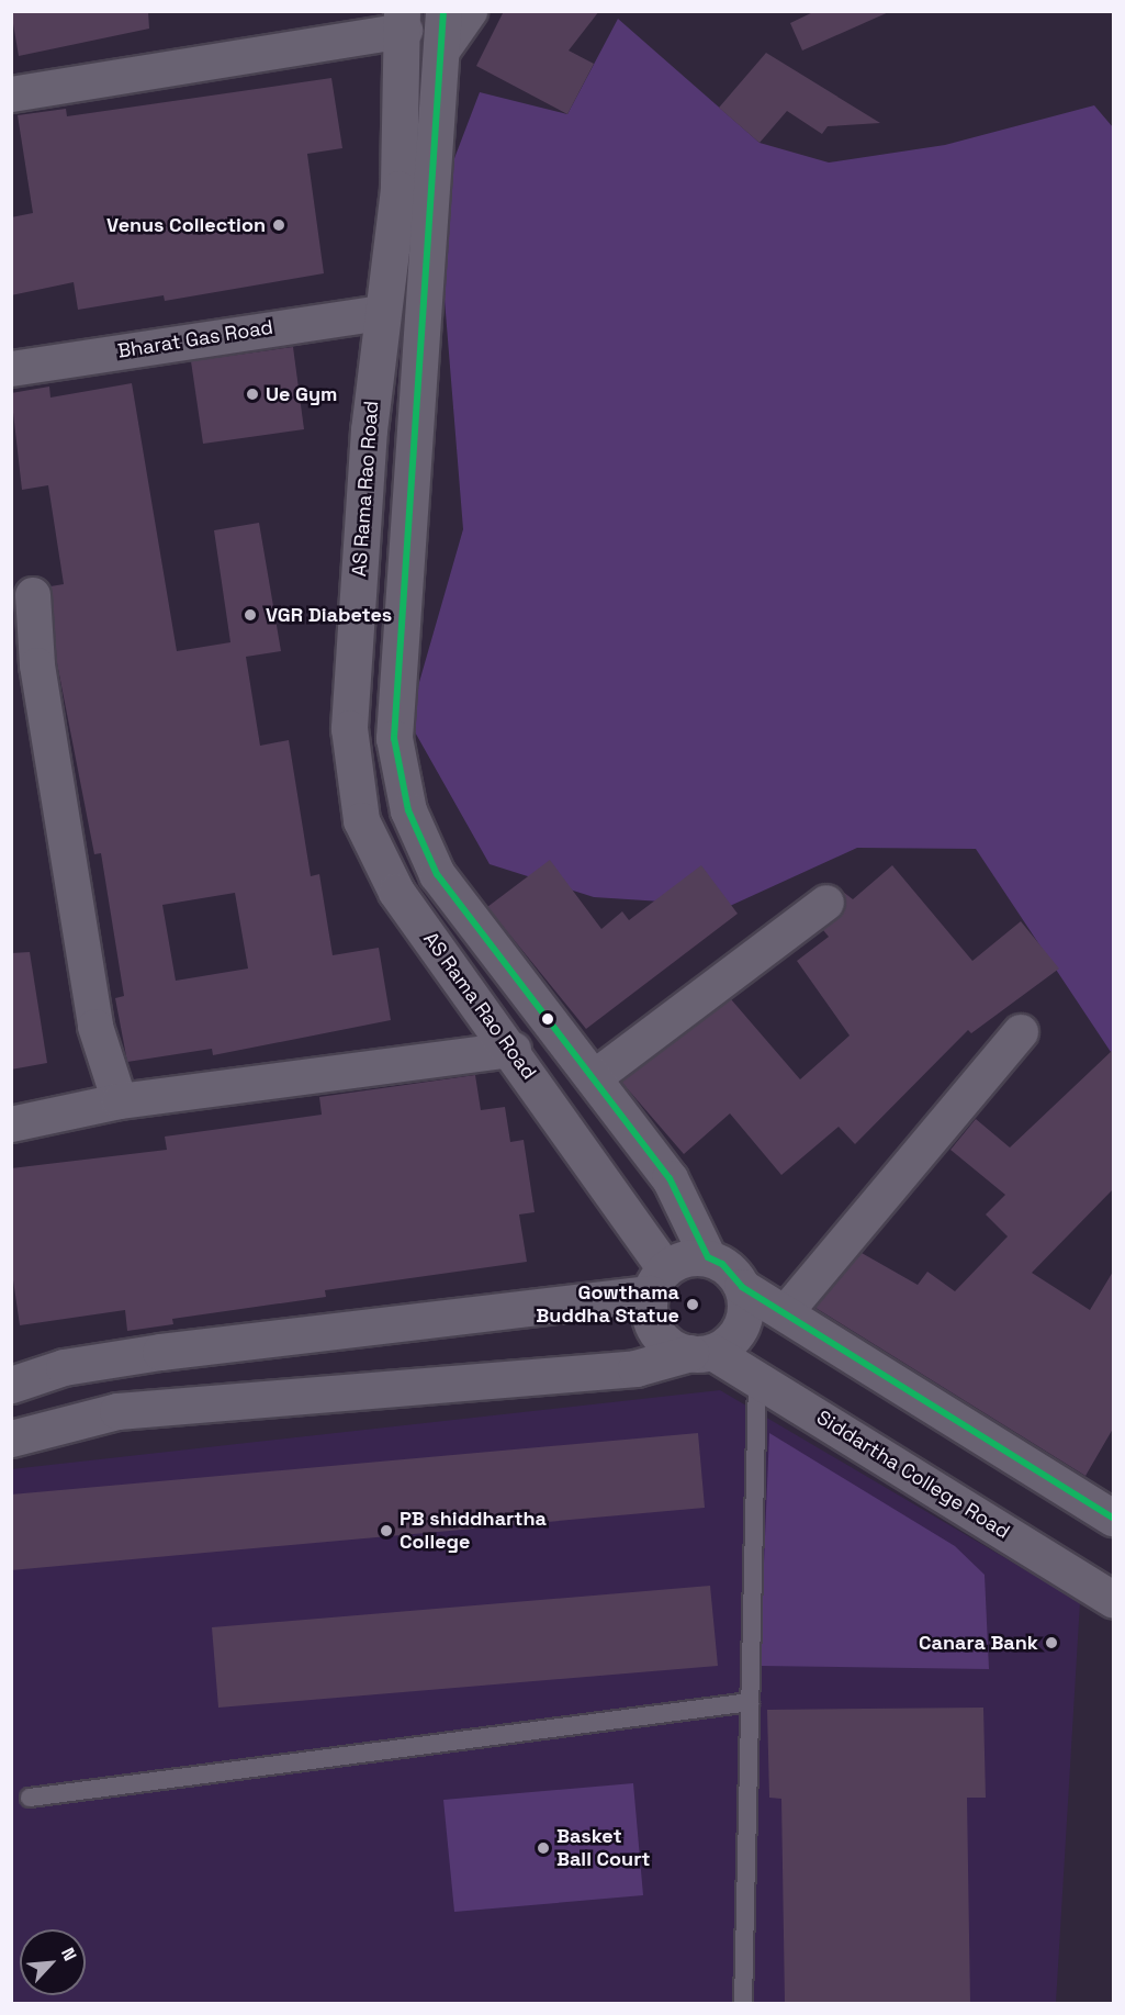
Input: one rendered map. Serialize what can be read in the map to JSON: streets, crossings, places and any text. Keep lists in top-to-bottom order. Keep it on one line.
{"streets":{"street":["Bharat Gas Road","AS Rama Rao Road","Siddartha College Road"]},"crossings":[["Bharat Gas Road","AS Rama Rao Road"],["AS Rama Rao Road","Siddartha College Road"]],"places":["Venus Collection","Ue Gym","VGR Diabetes","Gowthama Buddha Statue","PB shiddhartha College","Canara Bank","Basket Ball Court"],"north":"top right"}
